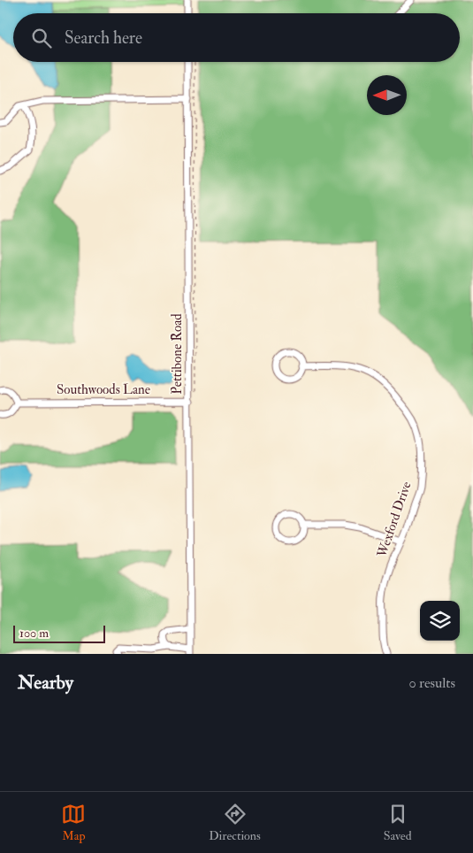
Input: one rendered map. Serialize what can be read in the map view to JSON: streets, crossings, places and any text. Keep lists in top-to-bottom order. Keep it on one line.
{"streets":{"street":["Pettibone Road","Southwoods Lane","Wexford Drive"]},"crossings":[["Pettibone Road","Southwoods Lane"]],"scale_bar":"100 m","north":"left","page":{"search":"Search here","scale":"100 m","heading":["Nearby","0 results"],"nav":["Map","Directions","Saved"]}}
